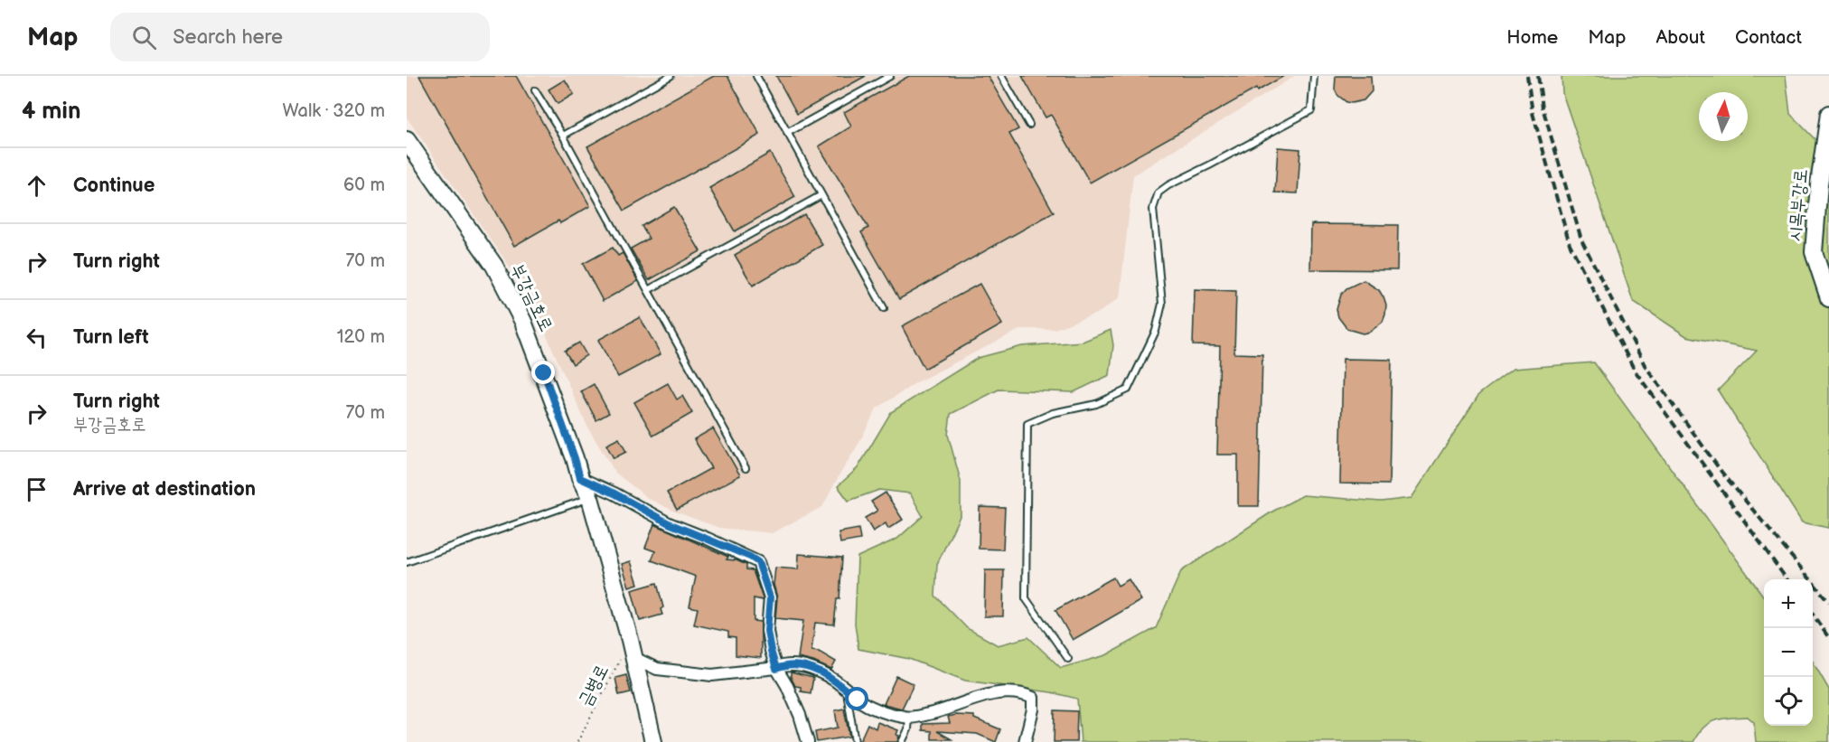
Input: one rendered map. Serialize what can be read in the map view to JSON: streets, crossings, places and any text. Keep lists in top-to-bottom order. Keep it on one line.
{"streets":{"street":["시목부강로","부강금호로"],"path":["금병로"]},"crossings":[["부강금호로","금병로"]],"north":"top","page":{"header":"Map","search":"Search here","nav":["Home","Map","About","Contact"],"heading":["4 min","Walk · 320 m"],"list":[["Continue","60 m"],["Turn right","70 m"],["Turn left","120 m"],["Turn right","부강금호로","70 m"],"Arrive at destination"],"map_buttons":["+","−"]}}
